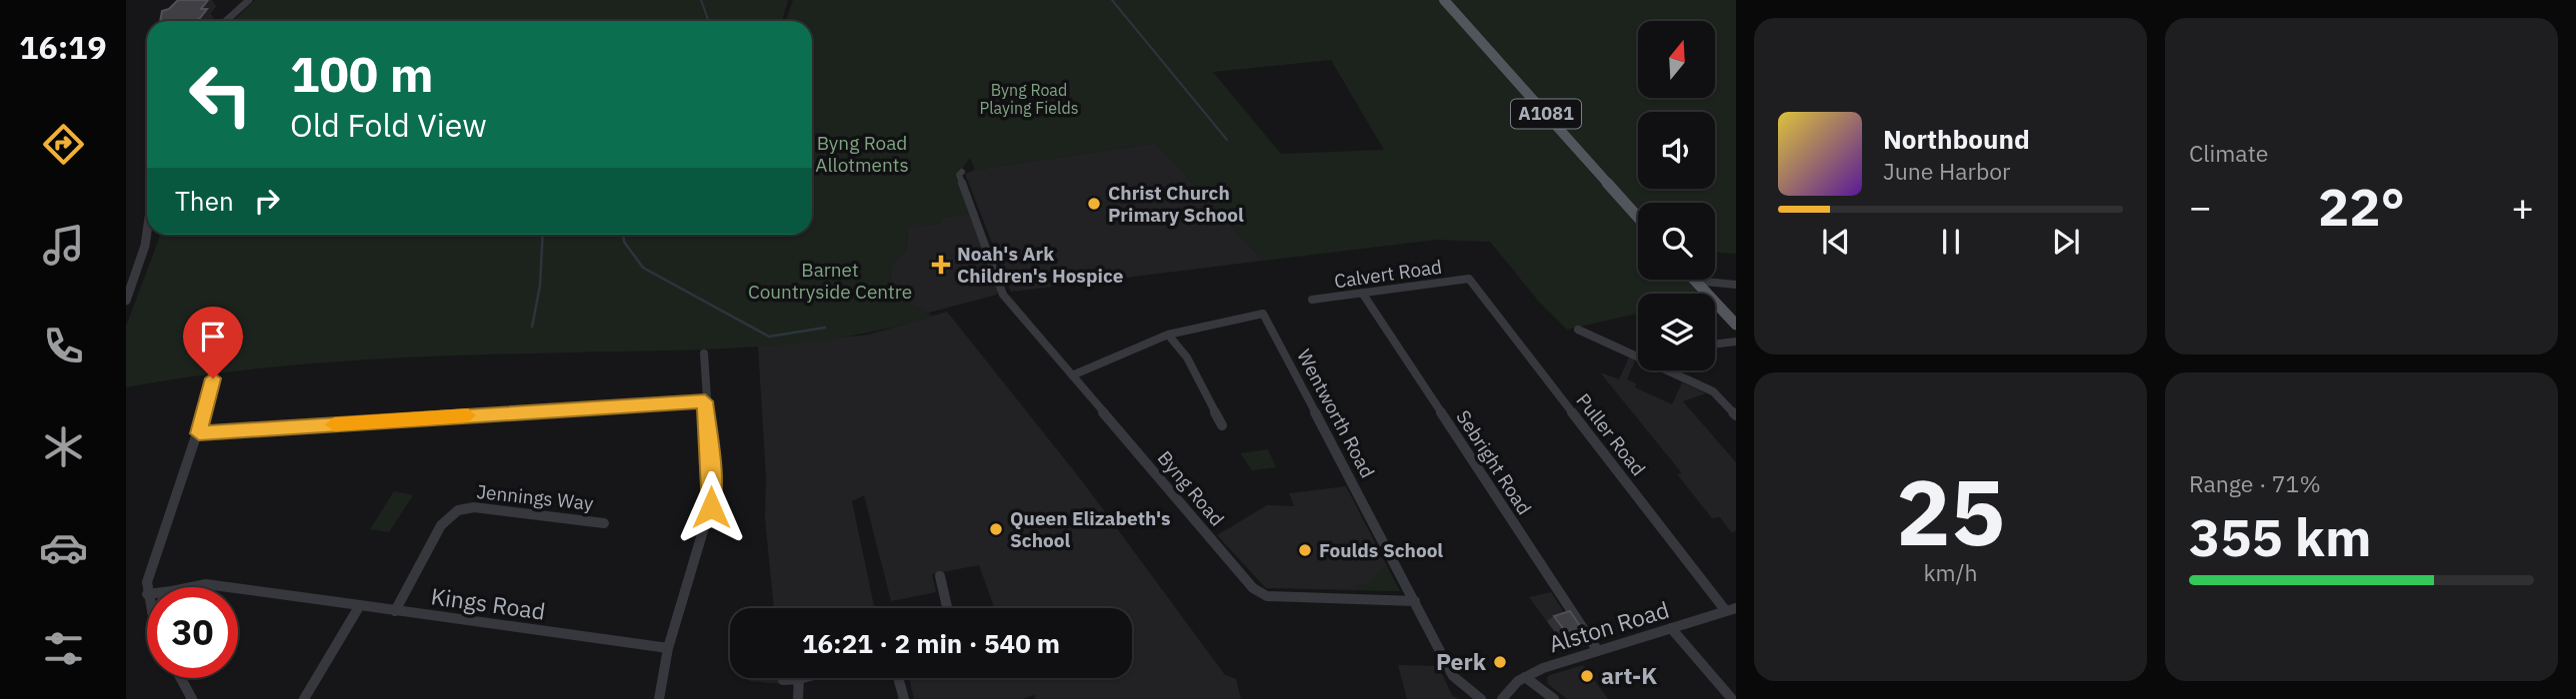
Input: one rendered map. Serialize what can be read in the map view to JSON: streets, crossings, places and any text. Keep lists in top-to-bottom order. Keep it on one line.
{"streets":{"main road":["A1081"],"street":["Calvert Road","Wentworth Road","Puller Road","Sebright Road","Byng Road","Jennings Way","Kings Road","Alston Road"]},"crossings":[["Calvert Road","Puller Road"],["Calvert Road","Sebright Road"],["Wentworth Road","Byng Road"],["Puller Road","Alston Road"],["Sebright Road","Alston Road"],["Jennings Way","Kings Road"]],"parks":["Byng Road Playing Fields","Byng Road Allotments","Barnet Countryside Centre"],"places":{"other":["Christ Church Primary School","Queen Elizabeth's School","Foulds School","Perk","art-K"],"health":["Noah's Ark Children's Hospice"]},"north":"top","page":{"tabs":"16:19","tile":["Climate",["25","km/h"],["Range · 71%","355 km"]],"turn":["100 m","Old Fold View"],"song":["Northbound","June Harbor"],"then":"Then","heat":["−","22°","+"],"limit":"30","trip":"16:21 · 2 min · 540 m"}}
